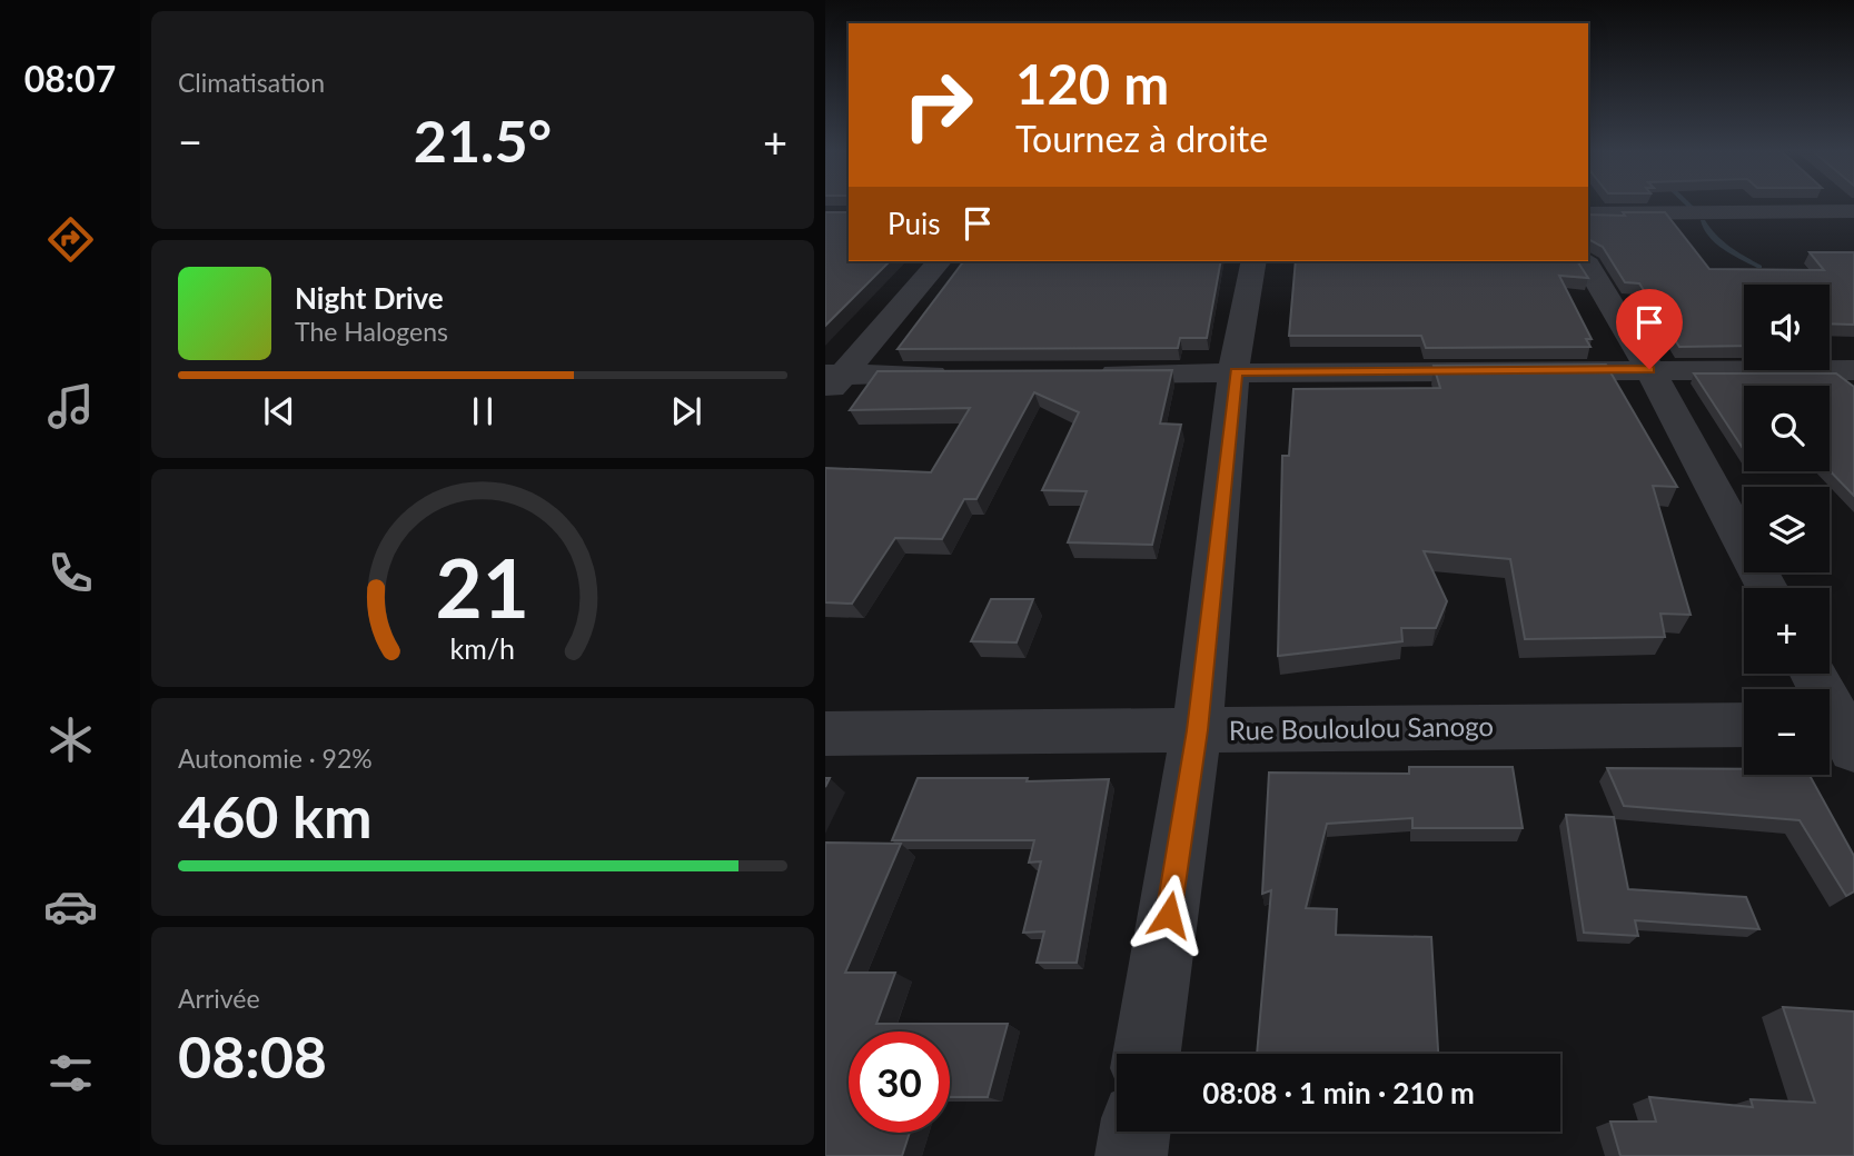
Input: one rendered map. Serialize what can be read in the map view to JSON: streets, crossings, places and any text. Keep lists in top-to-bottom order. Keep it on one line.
{"streets":{"street":["Rue Bouloulou Sanogo"]},"page":{"tabs":"08:07","tile":["Climatisation",["Autonomie · 92%","460 km"],["Arrivée","08:08"]],"turn":["120 m","Tournez à droite"],"heat":["−","21.5°","+"],"then":"Puis","song":["Night Drive","The Halogens"],"map_buttons":["+","−"],"limit":"30","trip":"08:08 · 1 min · 210 m","gauge":["21","km/h"]}}
